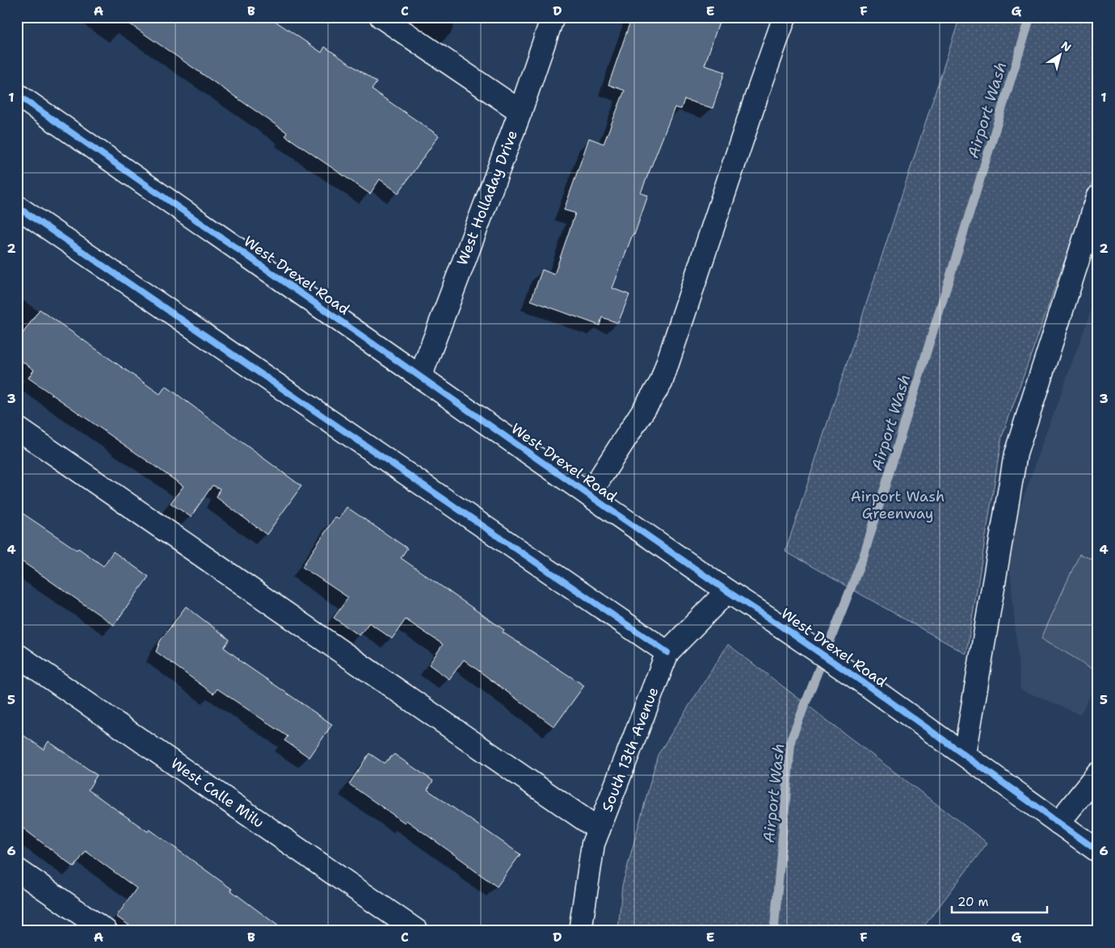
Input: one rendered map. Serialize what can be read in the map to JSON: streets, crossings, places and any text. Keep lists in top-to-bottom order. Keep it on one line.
{"streets":{"street":["West Holladay Drive","West Drexel Road","South 13th Avenue","West Calle Milu"]},"crossings":[["West Holladay Drive","West Drexel Road"],["West Drexel Road","South 13th Avenue"]],"water":["Airport Wash"],"parks":["Airport Wash Greenway"],"scale_bar":"20 m","north":"top right","grid":{"columns":["A","B","C","D","E","F","G"],"rows":["1","2","3","4","5","6"]}}
